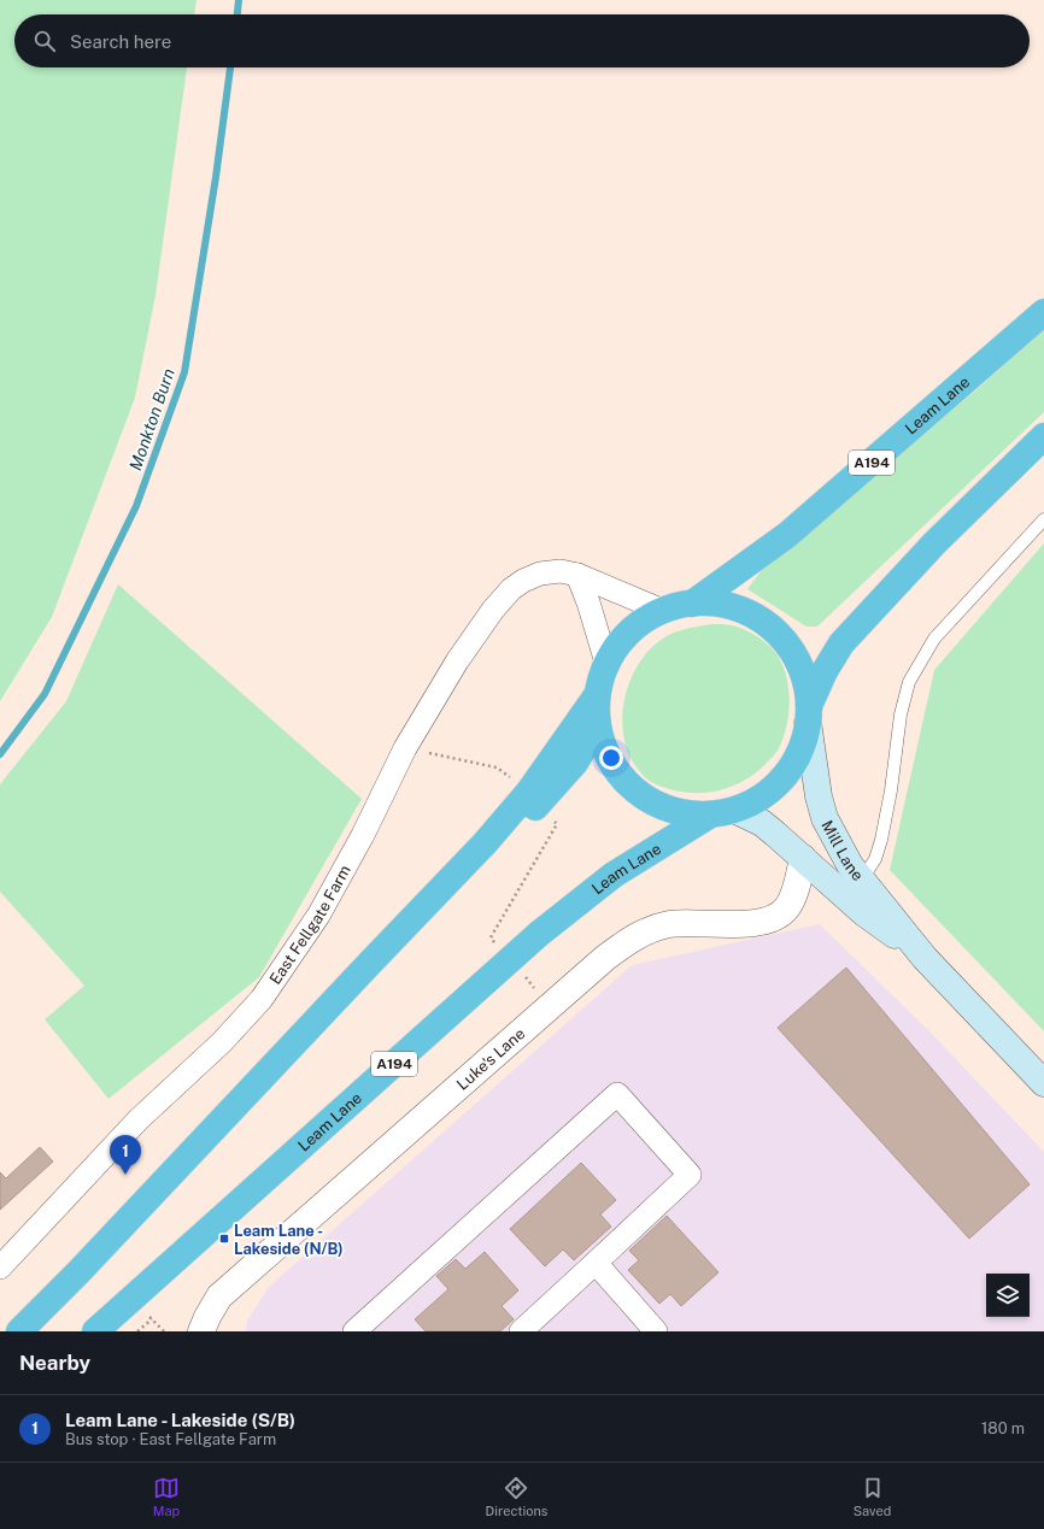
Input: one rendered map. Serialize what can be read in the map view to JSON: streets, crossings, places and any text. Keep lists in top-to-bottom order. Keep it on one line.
{"streets":{"highway":["Leam Lane","A194"],"main road":["Mill Lane"],"street":["East Fellgate Farm","Luke's Lane"]},"crossings":[["Leam Lane","Mill Lane"],["Leam Lane","East Fellgate Farm"],["Mill Lane","Luke's Lane"]],"water":["Monkton Burn"],"places":{"transit":["Leam Lane - Lakeside (N/B)"]},"page":{"search":"Search here","pins":"1","heading":"Nearby","list":[{"mark":"1","name":"Leam Lane - Lakeside (S/B)","note":"Bus stop · East Fellgate Farm","value":"180 m"}],"nav":["Map","Directions","Saved"]}}
